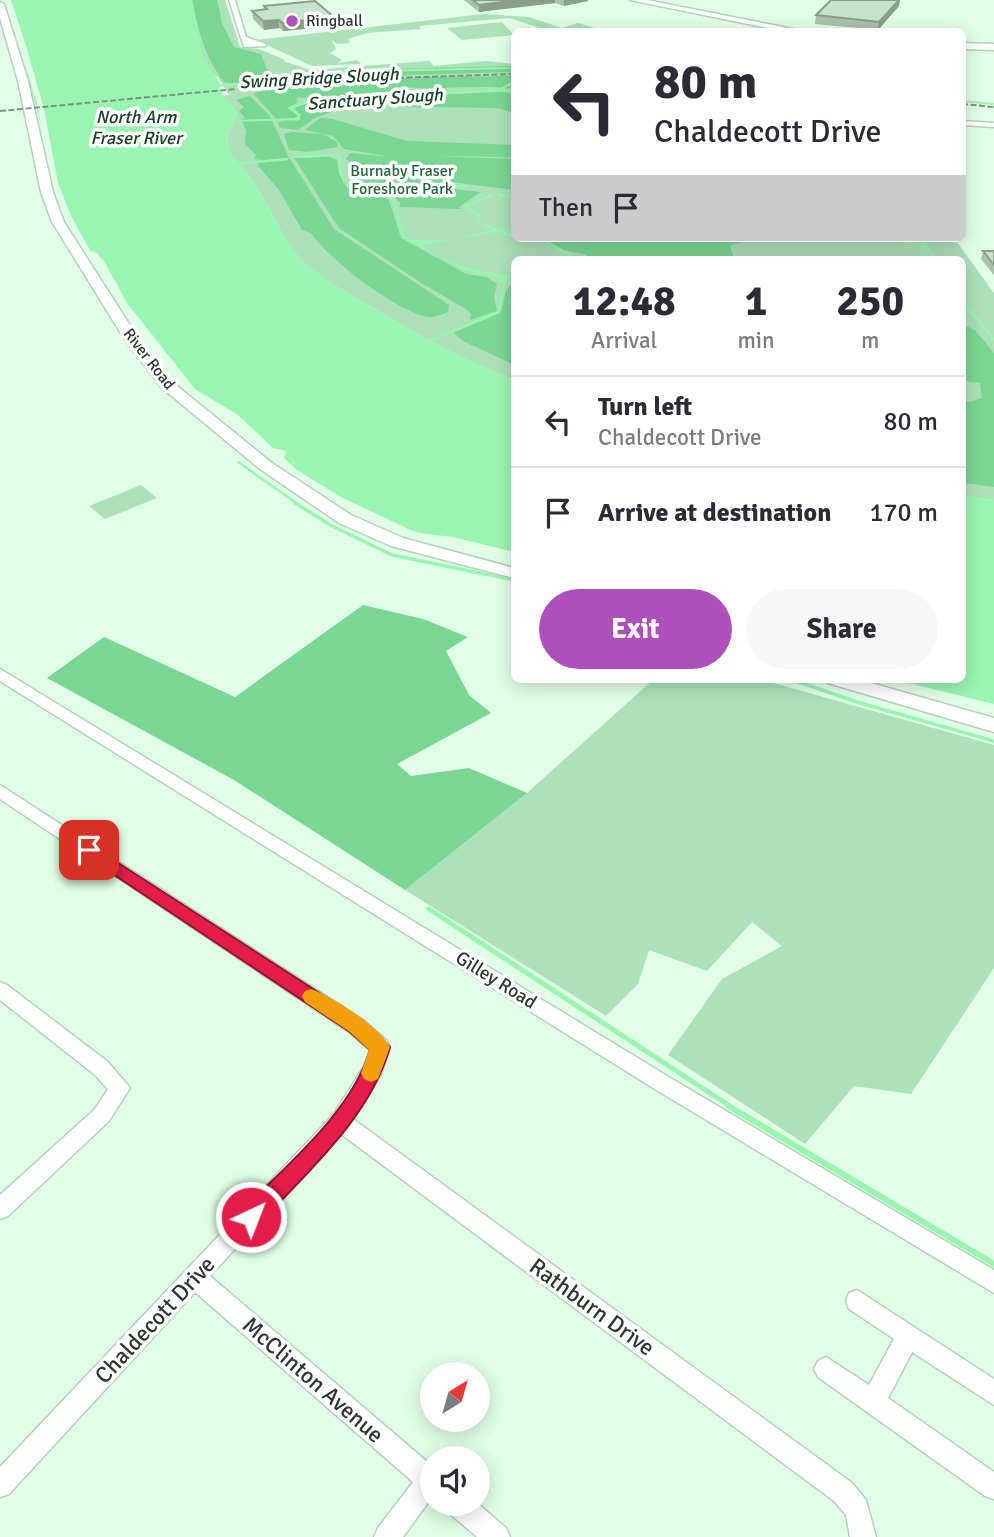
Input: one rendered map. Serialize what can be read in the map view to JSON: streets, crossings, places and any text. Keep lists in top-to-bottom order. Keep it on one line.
{"streets":{"street":["River Road","Gilley Road","Rathburn Drive","Chaldecott Drive","McClinton Avenue"]},"crossings":[["Rathburn Drive","Chaldecott Drive"],["Chaldecott Drive","McClinton Avenue"]],"water":["Swing Bridge Slough","Sanctuary Slough","North Arm Fraser River"],"parks":["Burnaby Fraser Foreshore Park"],"places":["Ringball"],"north":"top right","page":{"turn":["80 m","Chaldecott Drive"],"then":"Then","eta":["12:48","Arrival","1","min","250","m"],"list":[{"name":"Turn left","note":"Chaldecott Drive","value":"80 m"},{"name":"Arrive at destination","value":"170 m"}],"buttons":["Exit","Share"]}}
